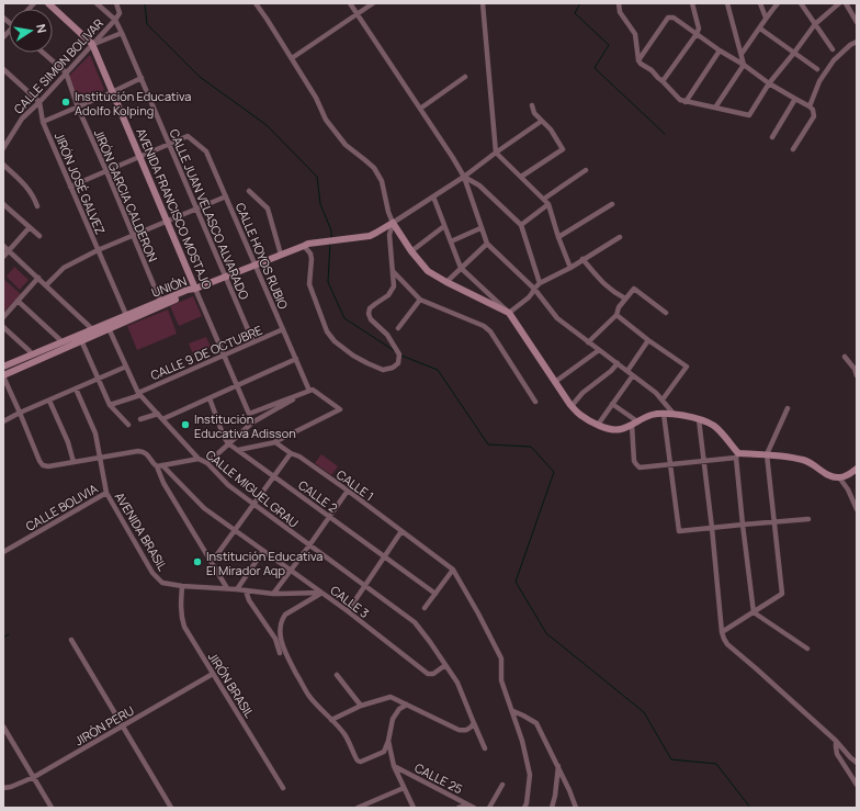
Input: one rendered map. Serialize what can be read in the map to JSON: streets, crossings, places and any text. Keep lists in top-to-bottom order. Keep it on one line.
{"streets":{"street":["CALLE SIMON BOLIVAR","JIRÓN JOSÉ GALVEZ","JIRÓN GARCIA CALDERON","AVENIDA FRANCISCO MOSTAJO","CALLE JUAN VELASCO ALVARADO","CALLE HOYOS RUBIO","UNIÓN","CALLE 9 DE OCTUBRE","CALLE 1","CALLE MIGUEL GRAU","CALLE 2","CALLE BOLIVIA","AVENIDA BRASIL","CALLE 3","JIRÓN BRASIL","JIRÓN PERU","CALLE 25"]},"crossings":[["CALLE SIMON BOLIVAR","JIRÓN JOSÉ GALVEZ"],["CALLE SIMON BOLIVAR","JIRÓN GARCIA CALDERON"],["CALLE SIMON BOLIVAR","AVENIDA FRANCISCO MOSTAJO"],["CALLE SIMON BOLIVAR","CALLE JUAN VELASCO ALVARADO"],["JIRÓN JOSÉ GALVEZ","UNIÓN"],["JIRÓN GARCIA CALDERON","UNIÓN"],["AVENIDA FRANCISCO MOSTAJO","CALLE HOYOS RUBIO"],["AVENIDA FRANCISCO MOSTAJO","UNIÓN"],["AVENIDA FRANCISCO MOSTAJO","CALLE 9 DE OCTUBRE"],["CALLE JUAN VELASCO ALVARADO","CALLE HOYOS RUBIO"],["CALLE JUAN VELASCO ALVARADO","CALLE 9 DE OCTUBRE"],["CALLE HOYOS RUBIO","CALLE 9 DE OCTUBRE"],["UNIÓN","CALLE MIGUEL GRAU"],["CALLE 9 DE OCTUBRE","CALLE MIGUEL GRAU"],["CALLE MIGUEL GRAU","CALLE 3"],["CALLE BOLIVIA","AVENIDA BRASIL"],["AVENIDA BRASIL","JIRÓN BRASIL"],["JIRÓN BRASIL","JIRÓN PERU"]],"places":["Institución Educativa Adolfo Kolping","Institución Educativa Adisson","Institución Educativa El Mirador Aqp"],"north":"right"}
